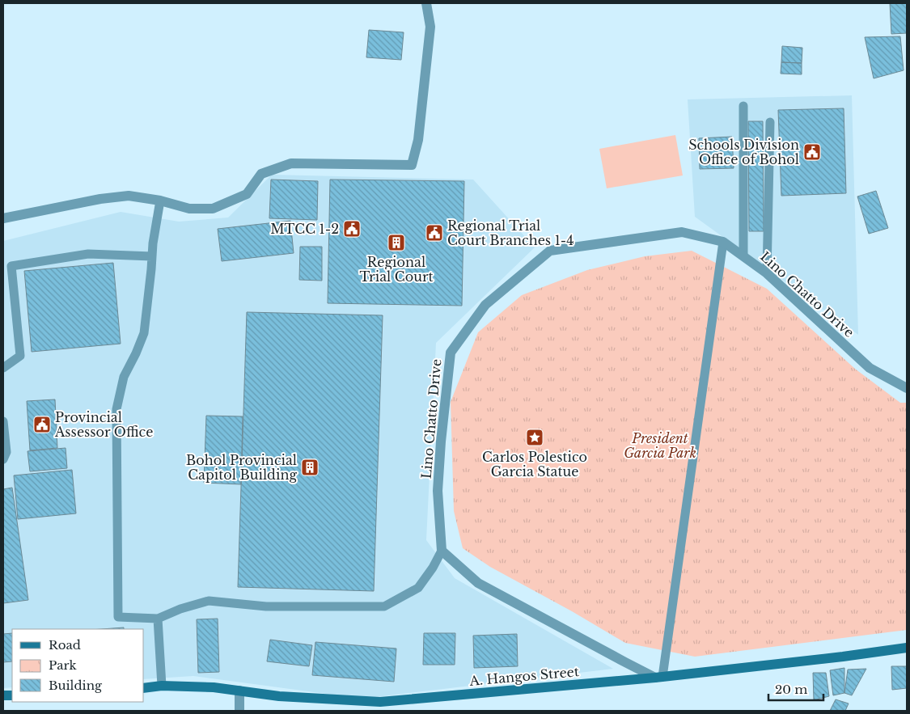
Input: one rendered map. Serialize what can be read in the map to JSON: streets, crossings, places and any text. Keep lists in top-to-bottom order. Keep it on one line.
{"streets":{"street":["Lino Chatto Drive","A. Hangos Street"]},"parks":["President Garcia Park"],"places":{"public building":["Schools Division Office of Bohol","MTCC 1-2","Regional Trial Court Branches 1-4","Provincial Assessor Office"],"building":["Regional Trial Court","Bohol Provincial Capitol Building"],"place":["Carlos Polestico Garcia Statue"]},"legend":["Road","Park","Building"],"scale_bar":"20 m"}
